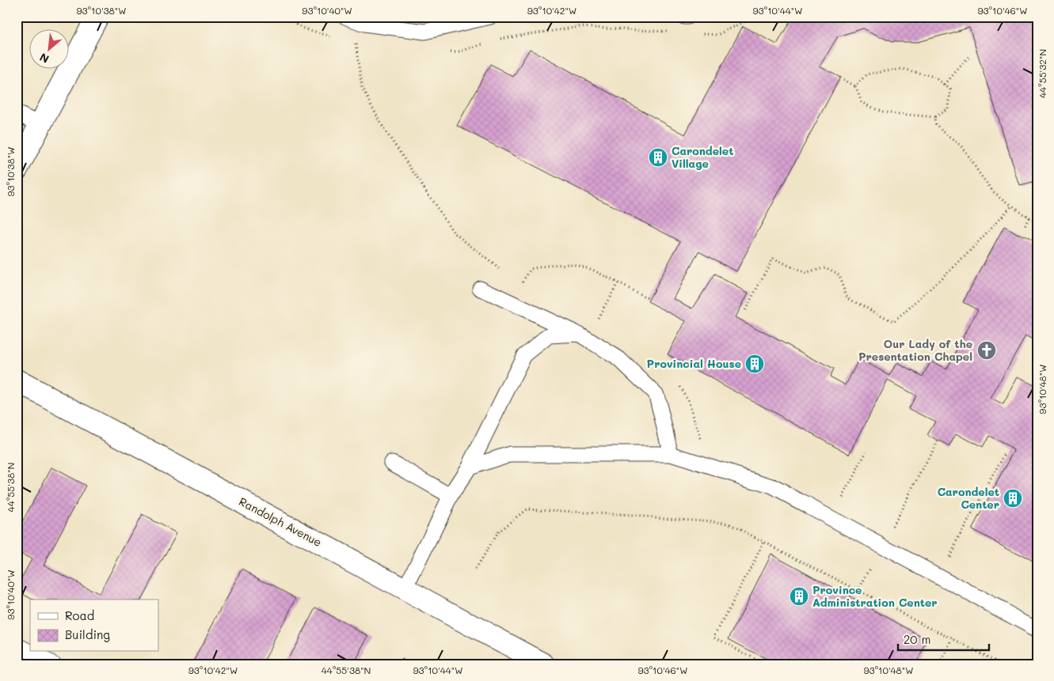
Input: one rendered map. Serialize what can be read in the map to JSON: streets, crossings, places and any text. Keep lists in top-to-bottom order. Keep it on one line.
{"streets":{"main road":["Randolph Avenue"]},"places":{"building":["Carondelet Village","Provincial House","Carondelet Center","Province Administration Center"],"church":["Our Lady of the Presentation Chapel"]},"legend":["Road","Building"],"scale_bar":"20 m","north":"bottom left","coordinates":["93°10'38\"W","93°10'40\"W","93°10'42\"W","93°10'44\"W","93°10'46\"W","44°55'32\"N","93°10'48\"W","44°55'38\"N"]}
